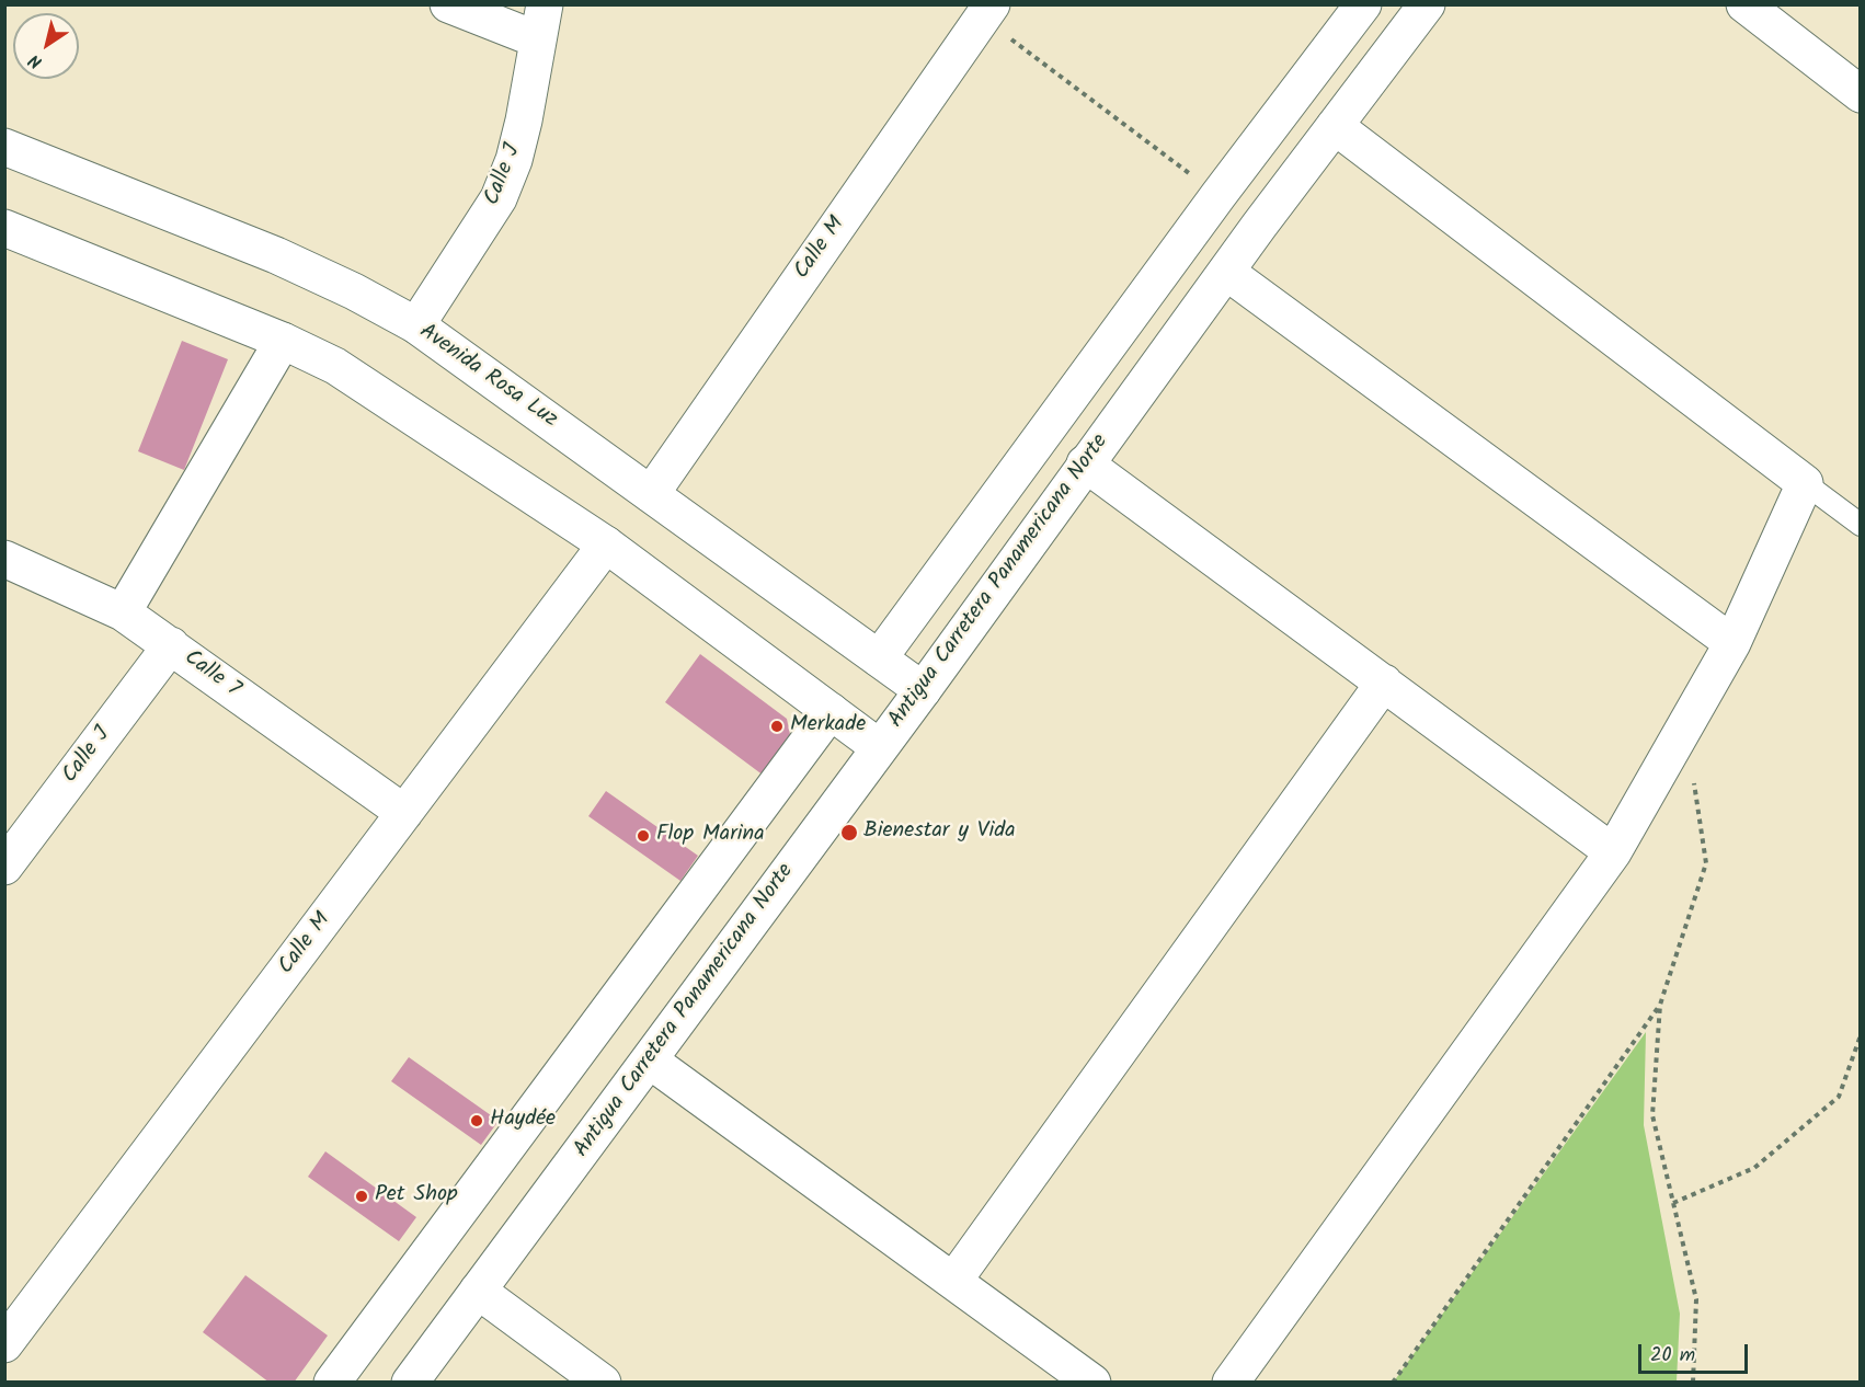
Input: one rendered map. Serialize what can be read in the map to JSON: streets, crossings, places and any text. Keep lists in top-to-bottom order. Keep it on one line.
{"streets":{"street":["Calle J","Calle M","Avenida Rosa Luz","Antigua Carretera Panamericana Norte","Calle 7"]},"crossings":[["Calle J","Avenida Rosa Luz"],["Calle J","Calle 7"],["Calle M","Avenida Rosa Luz"],["Calle M","Calle 7"],["Avenida Rosa Luz","Antigua Carretera Panamericana Norte"]],"places":["Merkade","Bienestar y Vida","Flop Marina","Haydée","Pet Shop"],"scale_bar":"20 m","north":"bottom left"}
